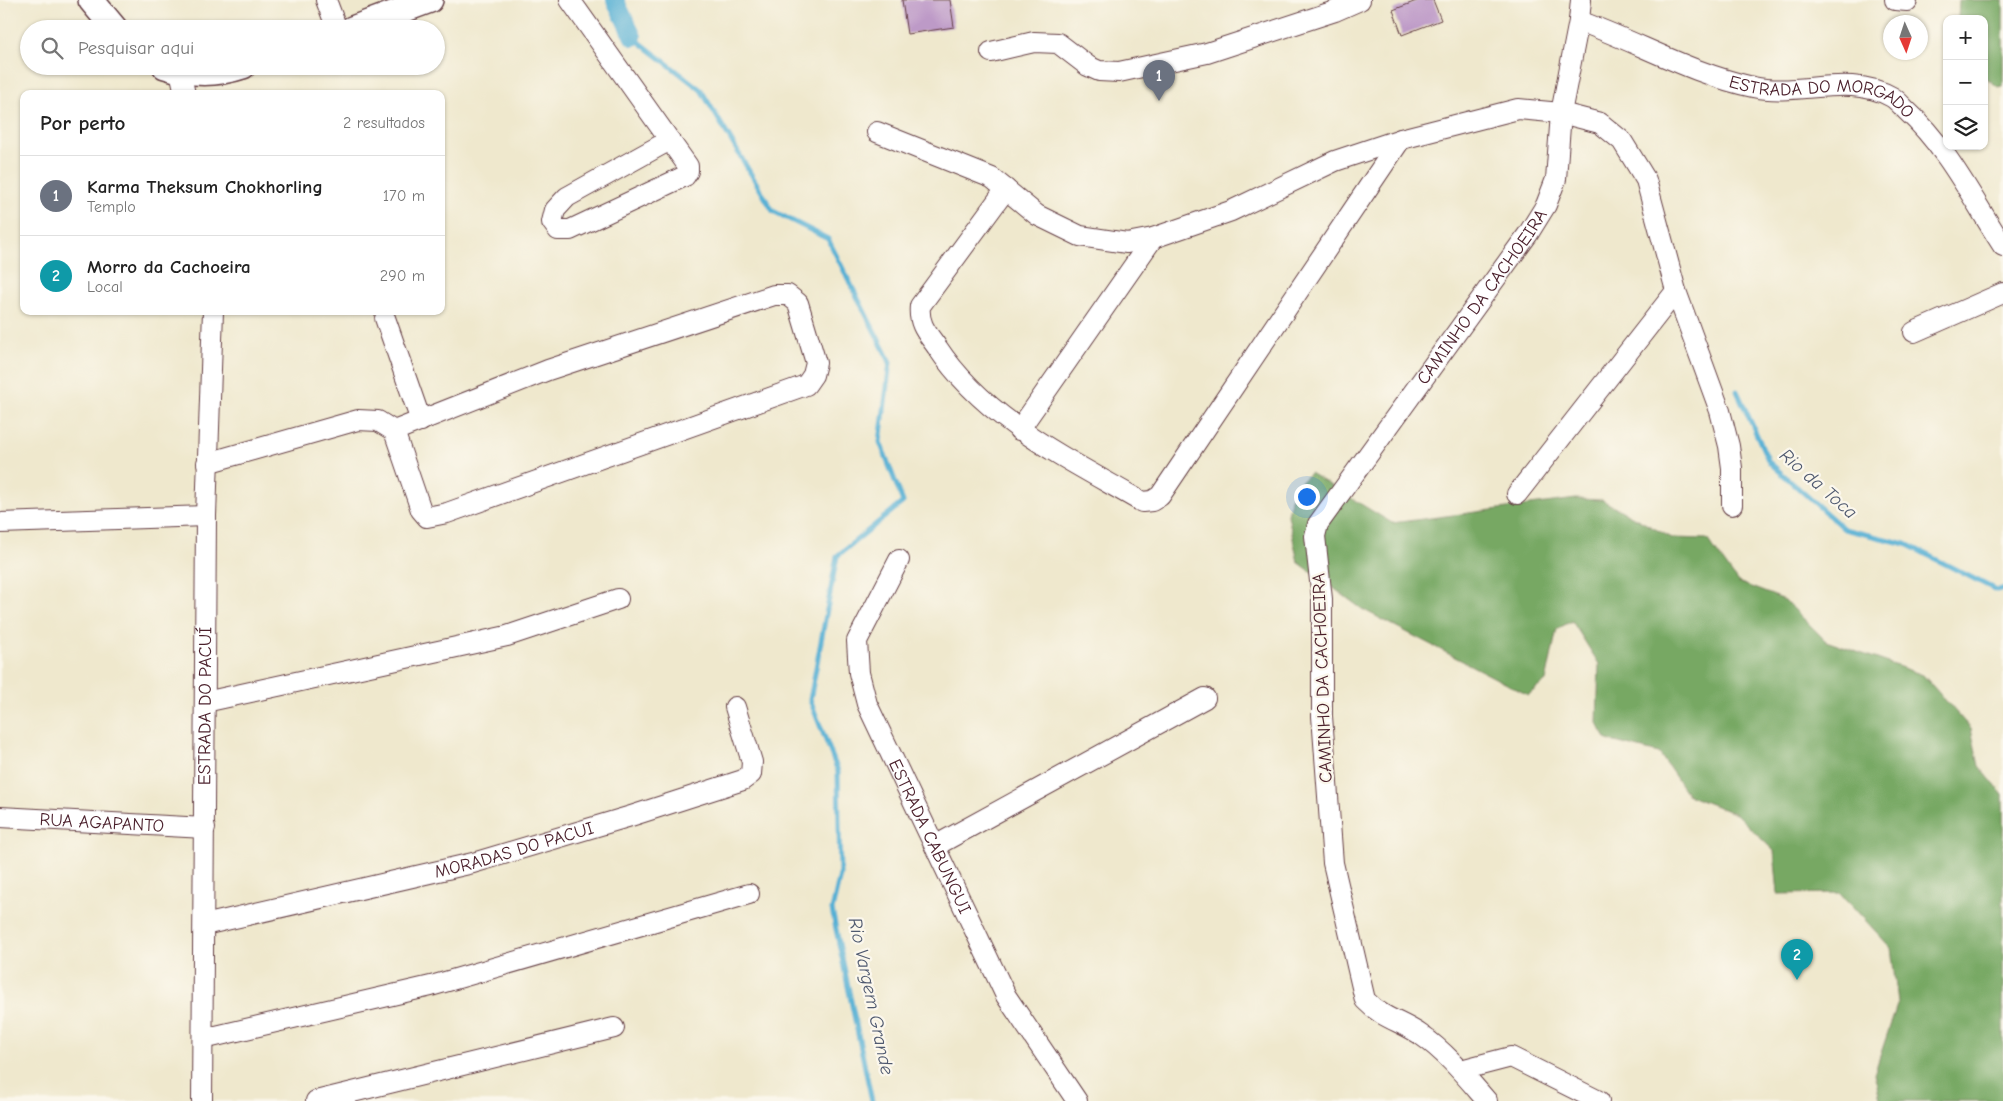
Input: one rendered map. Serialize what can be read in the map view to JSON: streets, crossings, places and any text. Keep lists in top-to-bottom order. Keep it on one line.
{"streets":{"street":["ESTRADA DO MORGADO","CAMINHO DA CACHOEIRA","ESTRADA DO PACUÍ","RUA AGAPANTO","ESTRADA CABUNGUI","MORADAS DO PACUI"]},"crossings":[["ESTRADA DO MORGADO","CAMINHO DA CACHOEIRA"],["ESTRADA DO PACUÍ","RUA AGAPANTO"],["ESTRADA DO PACUÍ","MORADAS DO PACUI"]],"water":["Rio da Toca","Rio Vargem Grande"],"north":"bottom","page":{"map_buttons":["+","−"],"search":"Pesquisar aqui","pins":["1","2"],"heading":["Por perto","2 resultados"],"list":[{"mark":"1","name":"Karma Theksum Chokhorling","note":"Templo","value":"170 m"},{"mark":"2","name":"Morro da Cachoeira","note":"Local","value":"290 m"}]}}
